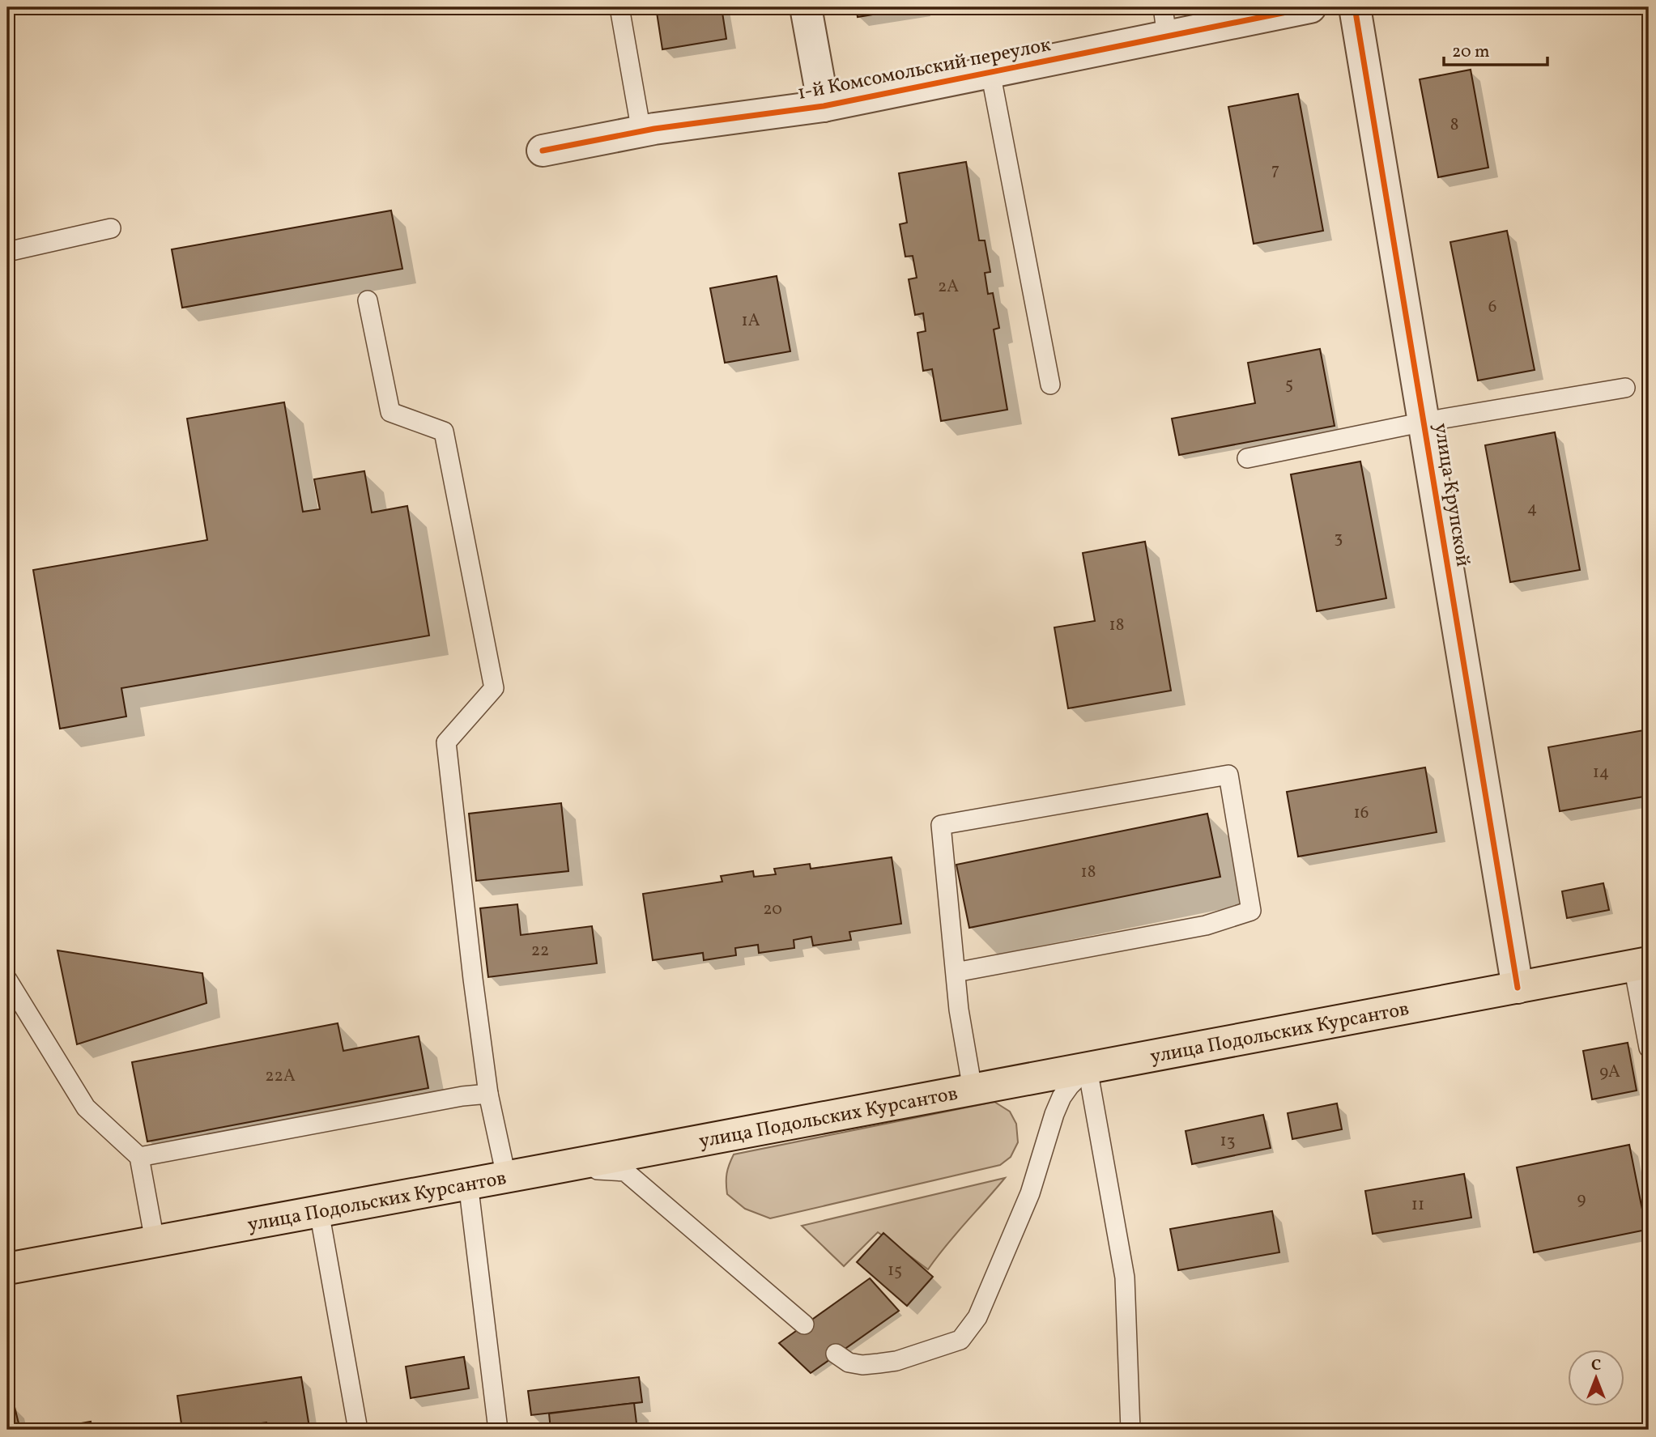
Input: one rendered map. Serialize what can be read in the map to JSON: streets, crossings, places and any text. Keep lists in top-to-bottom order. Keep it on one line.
{"streets":{"main road":["улица Подольских Курсантов"],"street":["1-й Комсомольский переулок","улица Крупской"]},"crossings":[["улица Крупской","улица Подольских Курсантов"]],"house_numbers":["8","7","2А","6","1А","5","4","3","18","14","16","18","20","22","9А","22А","13","9","11","15"],"scale_bar":"20 m","north":"top"}
